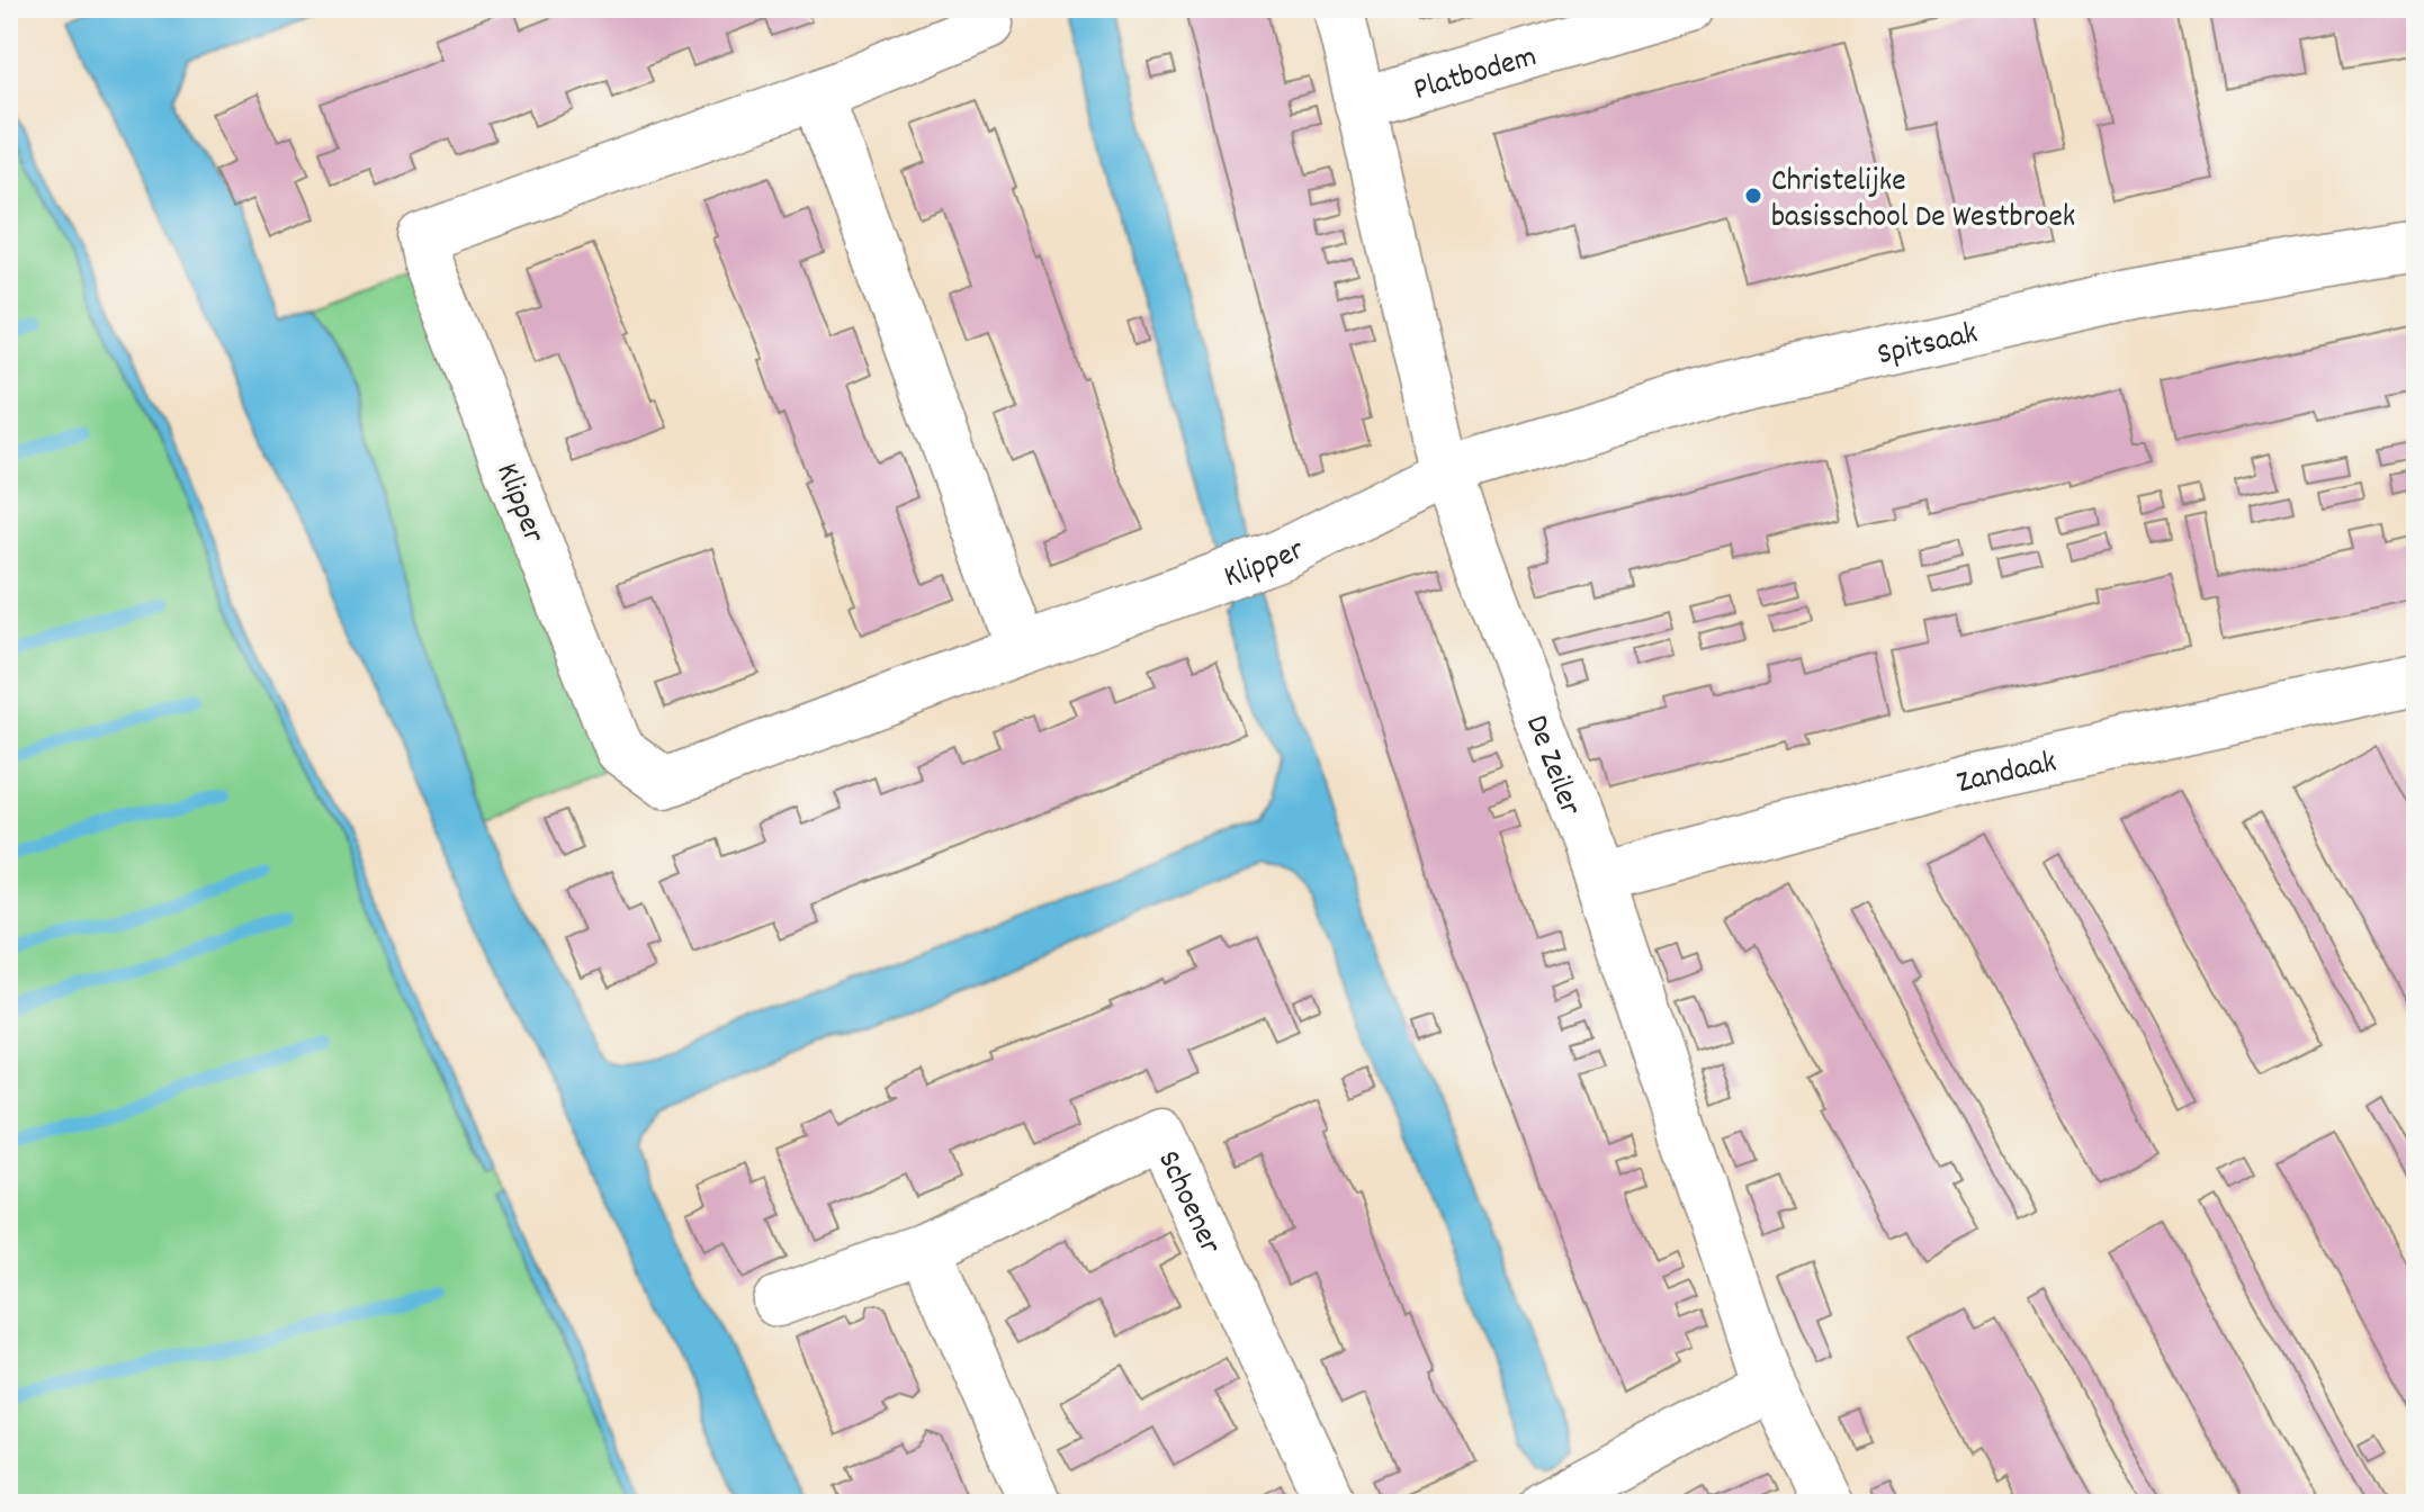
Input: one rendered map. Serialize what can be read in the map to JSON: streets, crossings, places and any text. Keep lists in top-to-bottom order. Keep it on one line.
{"streets":{"street":["Platbodem","Spitsaak","Klipper","De Zeiler","Zandaak","Schoener"]},"crossings":[["Platbodem","De Zeiler"],["Spitsaak","Klipper"],["Spitsaak","De Zeiler"],["Klipper","De Zeiler"],["De Zeiler","Zandaak"]],"places":["Christelijke basisschool De Westbroek"]}
